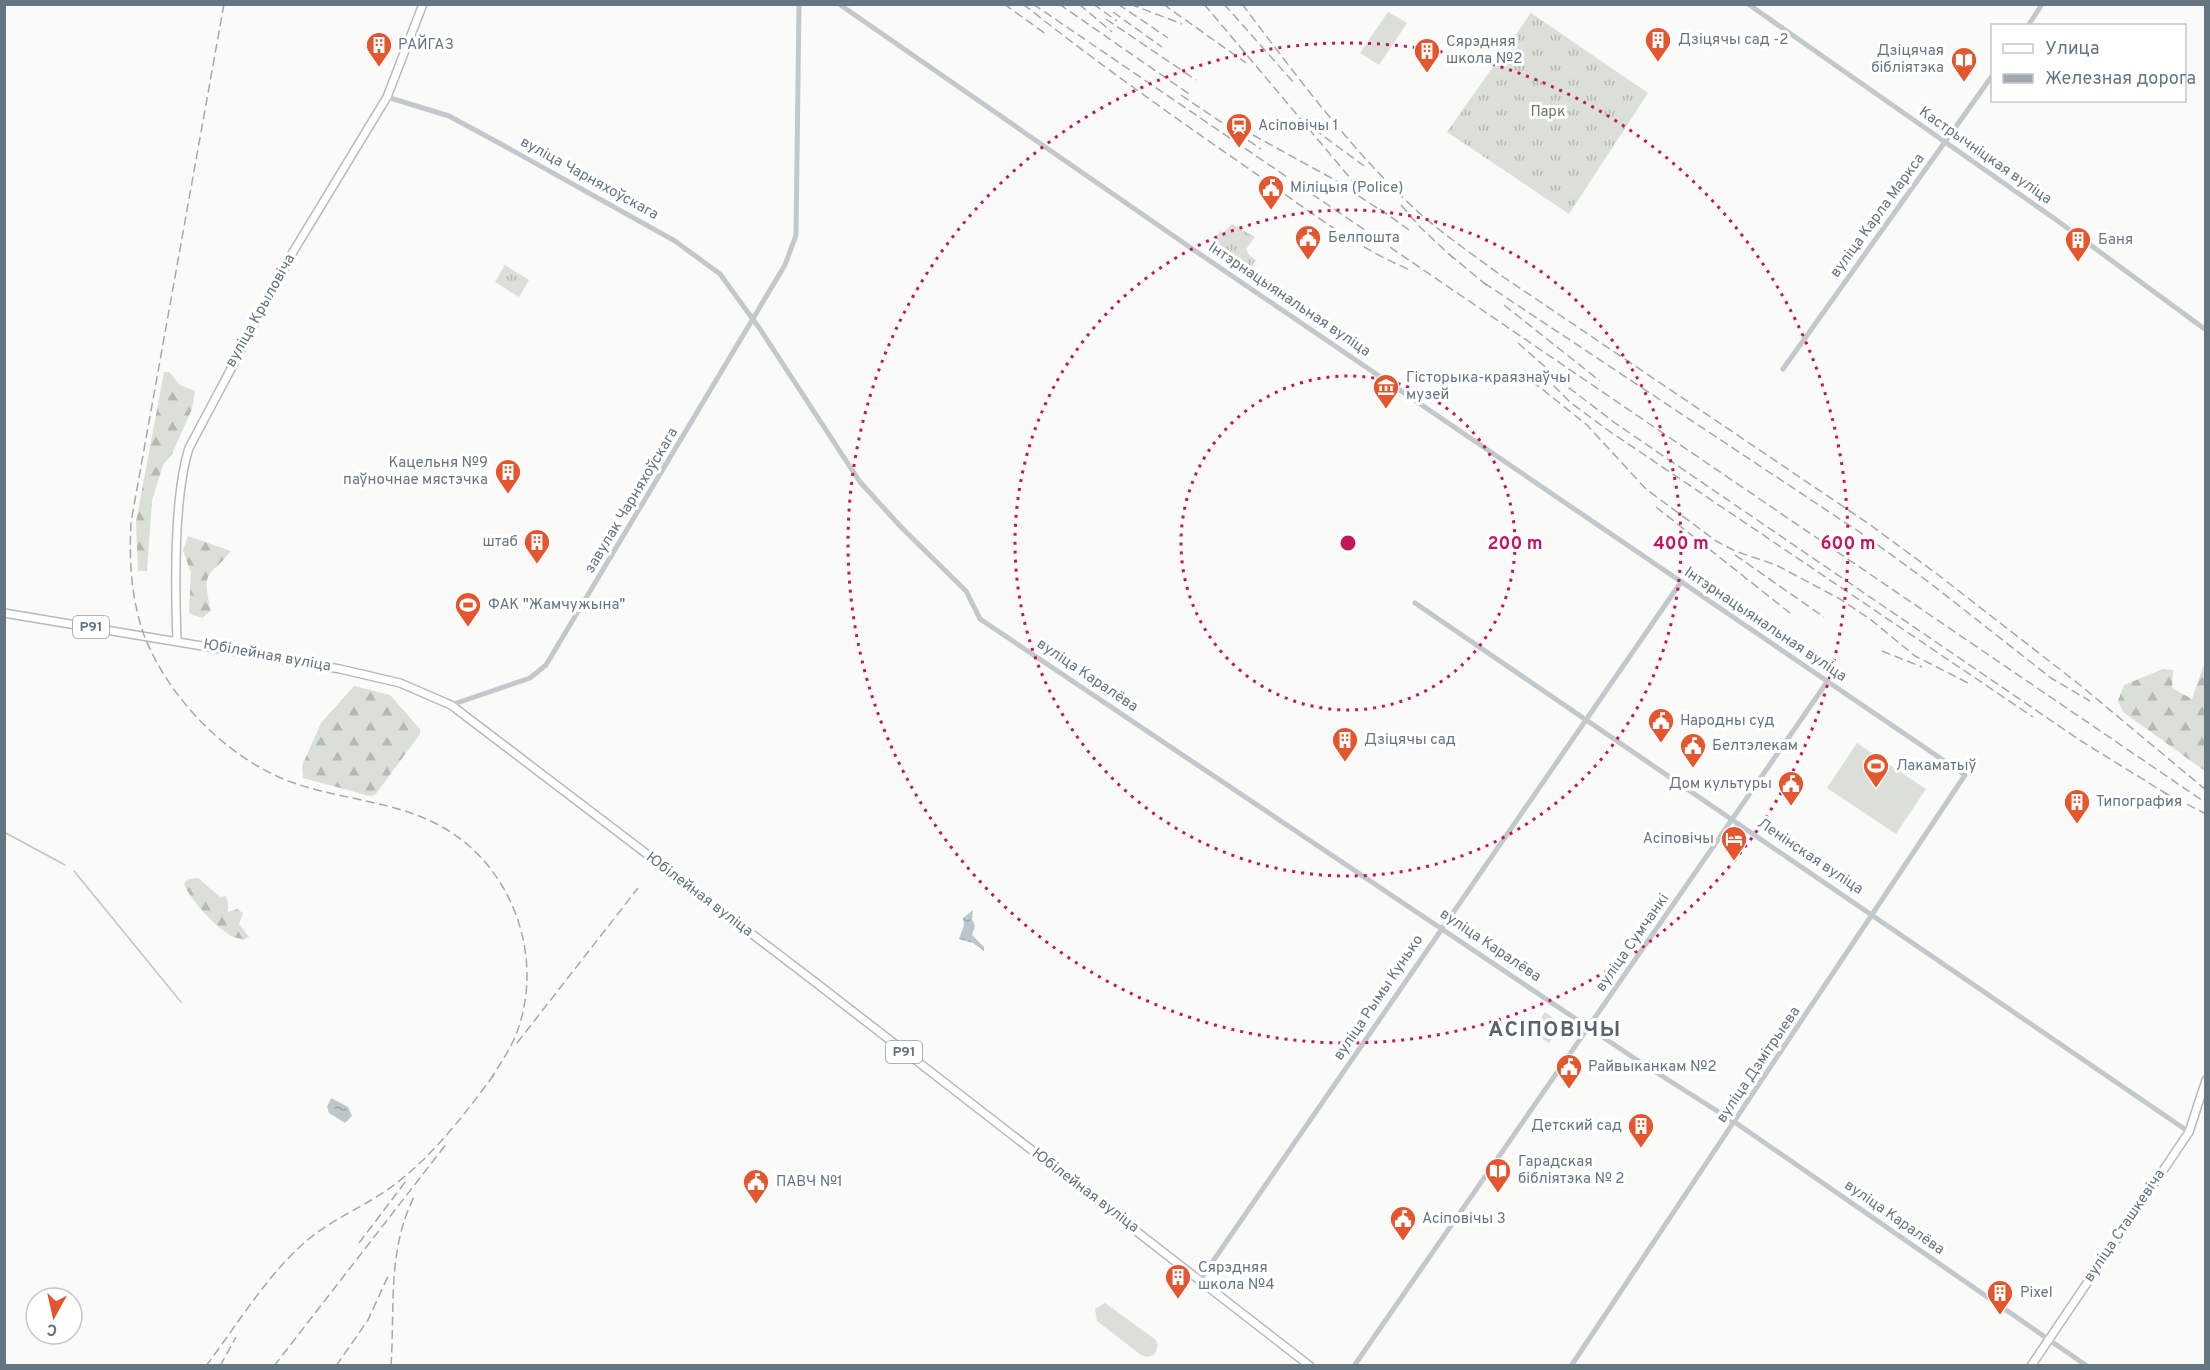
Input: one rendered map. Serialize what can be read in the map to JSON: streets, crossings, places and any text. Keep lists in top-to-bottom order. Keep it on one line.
{"streets":{"main road":["вуліца Крыловіча","Р91","Юбілейная вуліца","вуліца Сташкевіча"],"street":["Кастрычніцкая вуліца","вуліца Чарняхоўскага","вуліца Карла Маркса","Інтэрнацыянальная вуліца","завулак Чарняхоўскага","вуліца Каралёва","Ленінская вуліца","вуліца Сумчанкі","вуліца Рымы Кунько","вуліца Дзмітрыева"]},"crossings":[["Кастрычніцкая вуліца","вуліца Карла Маркса"],["вуліца Чарняхоўскага","вуліца Крыловіча"],["вуліца Чарняхоўскага","завулак Чарняхоўскага"],["вуліца Чарняхоўскага","вуліца Каралёва"],["Інтэрнацыянальная вуліца","вуліца Сумчанкі"],["Інтэрнацыянальная вуліца","вуліца Рымы Кунько"],["Інтэрнацыянальная вуліца","вуліца Дзмітрыева"],["вуліца Крыловіча","Юбілейная вуліца"],["завулак Чарняхоўскага","Юбілейная вуліца"],["Юбілейная вуліца","вуліца Рымы Кунько"],["вуліца Каралёва","вуліца Сумчанкі"],["вуліца Каралёва","вуліца Рымы Кунько"],["вуліца Каралёва","вуліца Дзмітрыева"],["вуліца Каралёва","вуліца Сташкевіча"],["Ленінская вуліца","вуліца Сумчанкі"],["Ленінская вуліца","вуліца Рымы Кунько"],["Ленінская вуліца","вуліца Дзмітрыева"],["Ленінская вуліца","вуліца Сташкевіча"]],"districts":["АСІПОВІЧЫ"],"parks":["Парк"],"places":{"building":["Дзіцячы сад -2","РАЙГАЗ","Сярэдняя школа №2","Баня","Кацельня №9 паўночнае мястэчка","штаб","Дзіцячы сад","Типография","Детский сад","Сярэдняя школа №4","Pixel"],"library":["Дзіцячая бібліятэка","Гарадская бібліятэка № 2"],"station":["Асіповічы 1"],"public building":["Міліцыя (Police)","Белпошта","Народны суд","Белтэлекам","Дом культуры","Райвыканкам №2","ПАВЧ №1","Асіповічы 3"],"museum":["Гісторыка-краязнаўчы музей"],"sports":["ФАК \"Жамчужына\"","Лакаматыў"],"hotel":["Асіповічы"]},"legend":["Улица","Железная дорога"],"north":"bottom","rings":["200 m","400 m","600 m"]}
